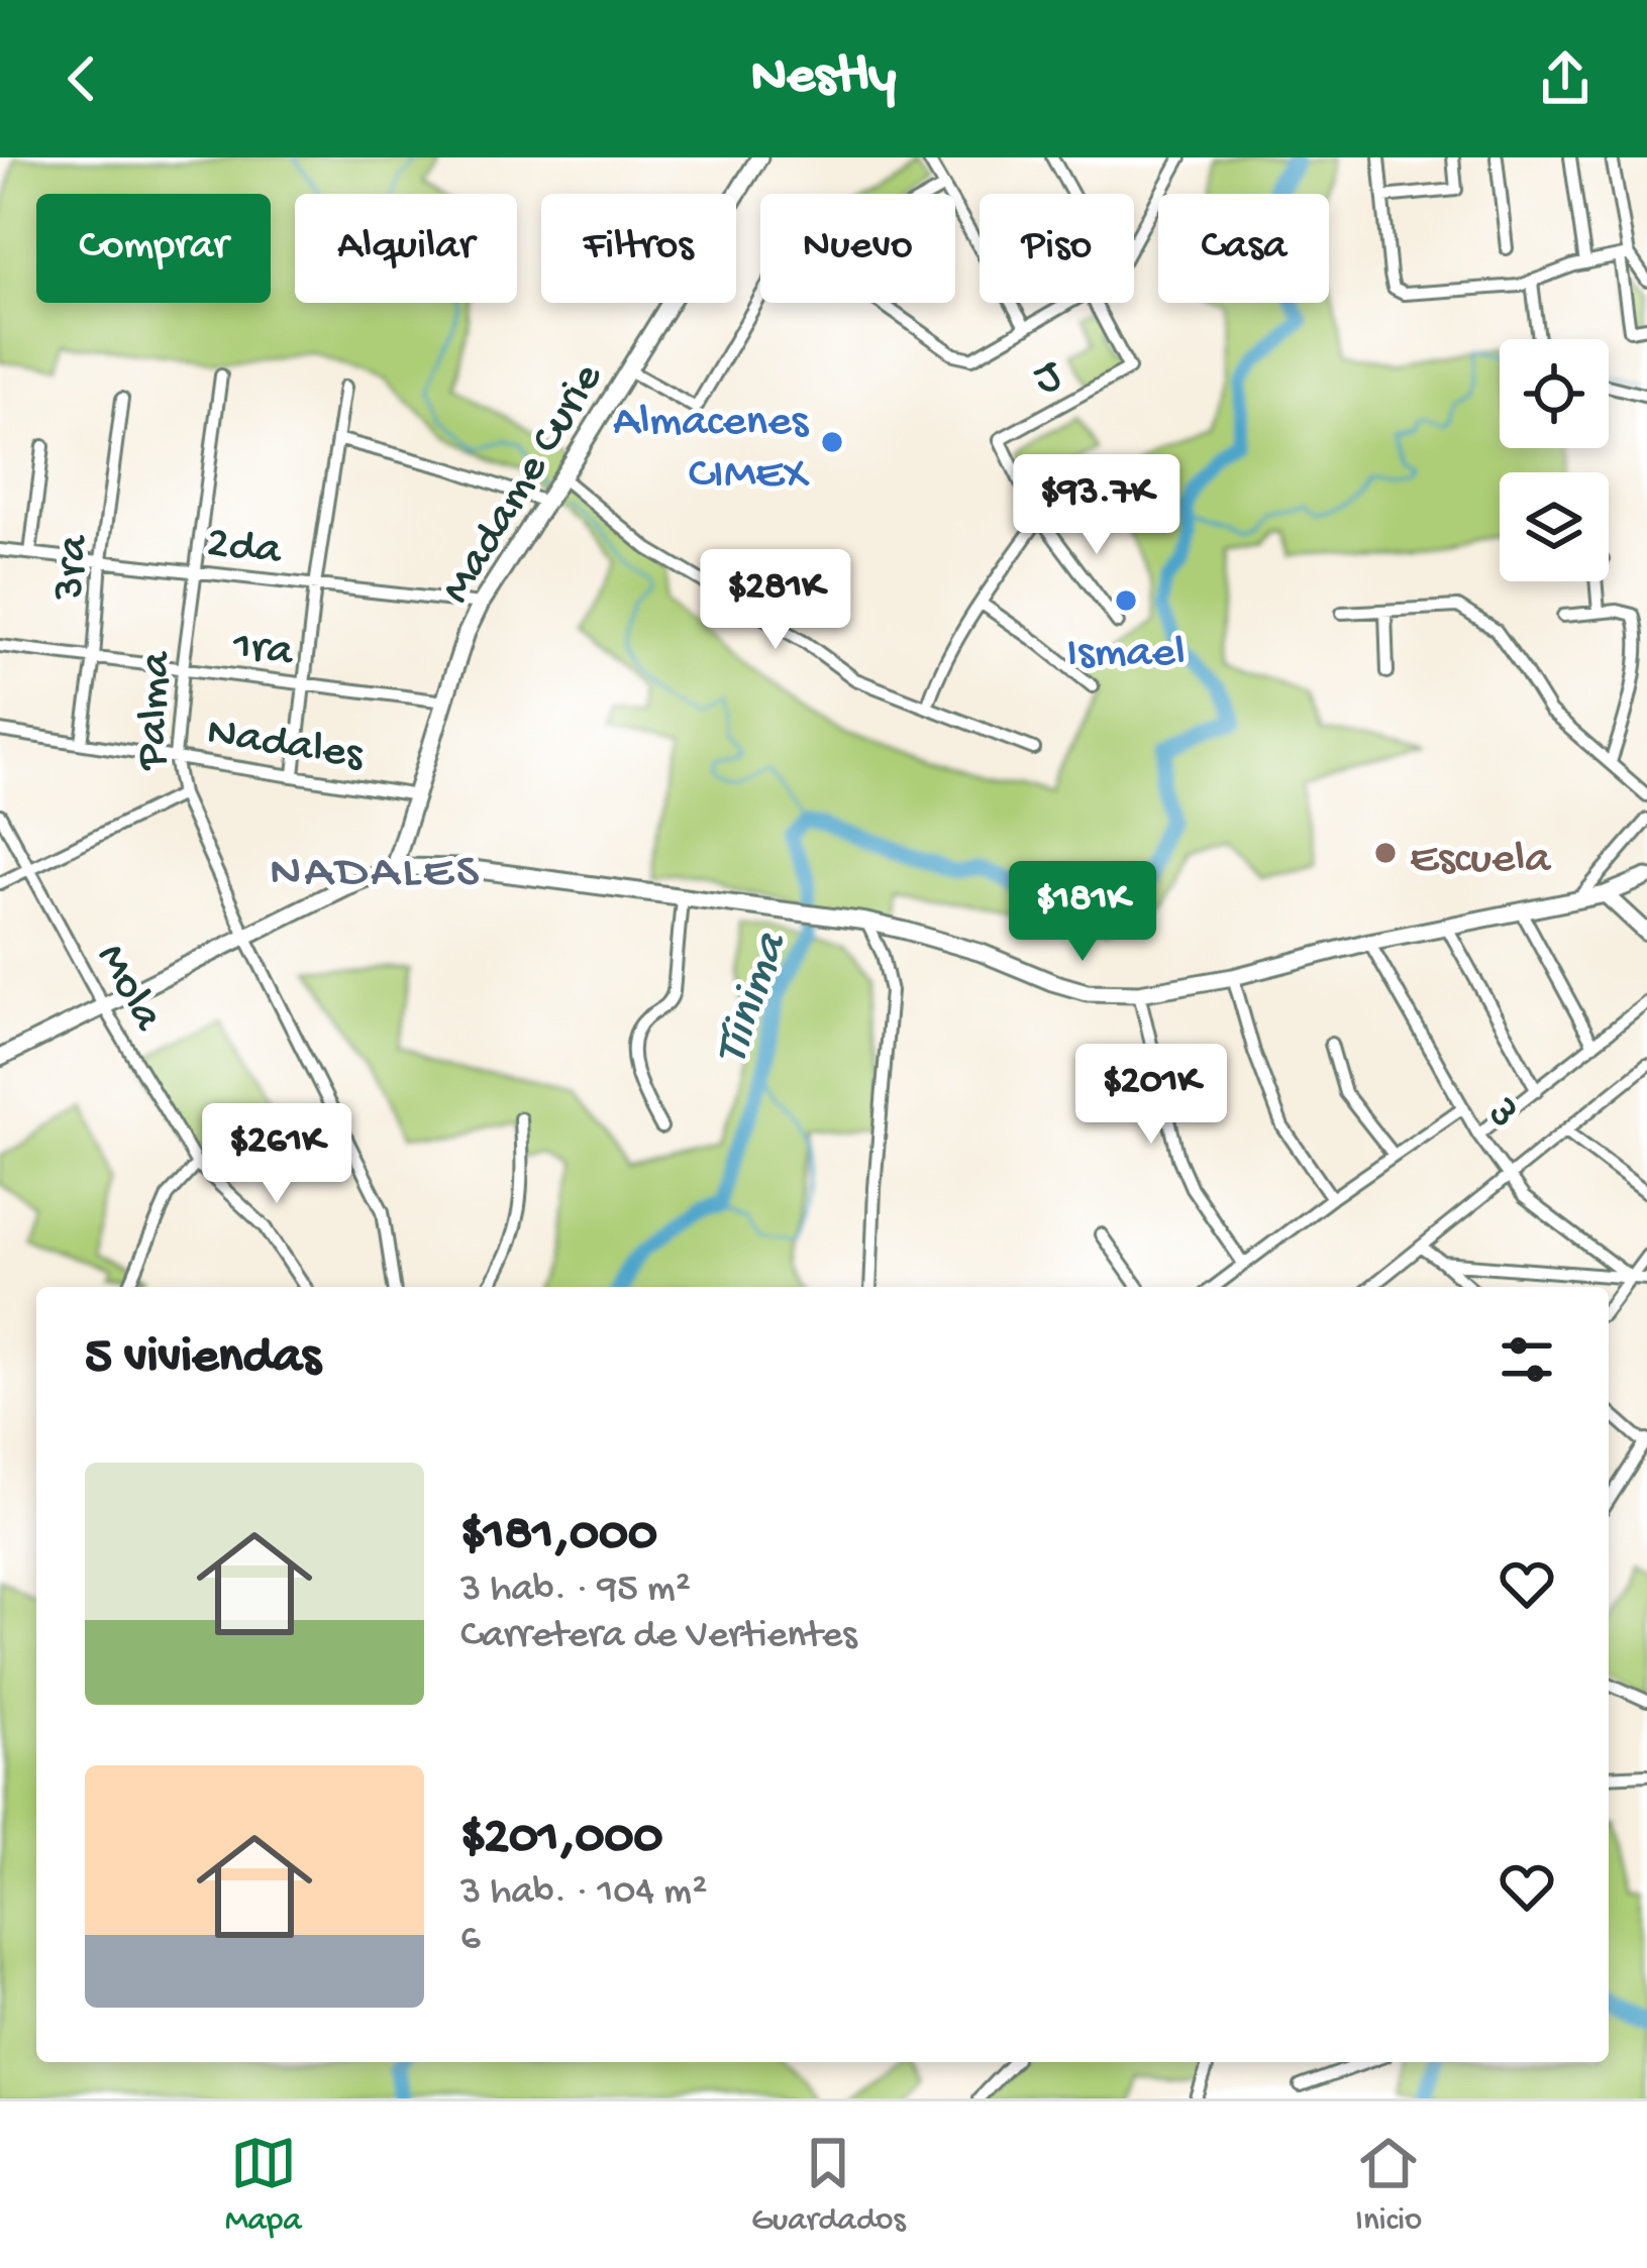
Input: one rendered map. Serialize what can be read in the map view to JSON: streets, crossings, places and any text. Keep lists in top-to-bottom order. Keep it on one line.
{"streets":{"main road":["Madame Curie"],"street":["J","2da","3ra","1ra","Palma","Nadales","Mola","3"]},"crossings":[["Madame Curie","2da"],["Madame Curie","1ra"],["Madame Curie","Nadales"],["2da","3ra"],["2da","Palma"],["3ra","1ra"],["3ra","Nadales"],["1ra","Palma"],["Palma","Nadales"]],"districts":["NADALES"],"water":["Tíinima"],"places":["Almacenes CIMEX","Ismael","Escuela"],"page":{"header":"Nestly","chip":["Comprar","Alquilar","Filtros","Nuevo","Piso","Casa"],"price":["$93.7K","$281K","$181K","$201K","$261K"],"heading":"5 viviendas","list":[{"name":"$181,000","note":"3 hab. · 95 m² · Carretera de Vertientes"},{"name":"$201,000","note":"3 hab. · 104 m² · 6"}],"tabs":["Mapa","Guardados","Inicio"]}}
